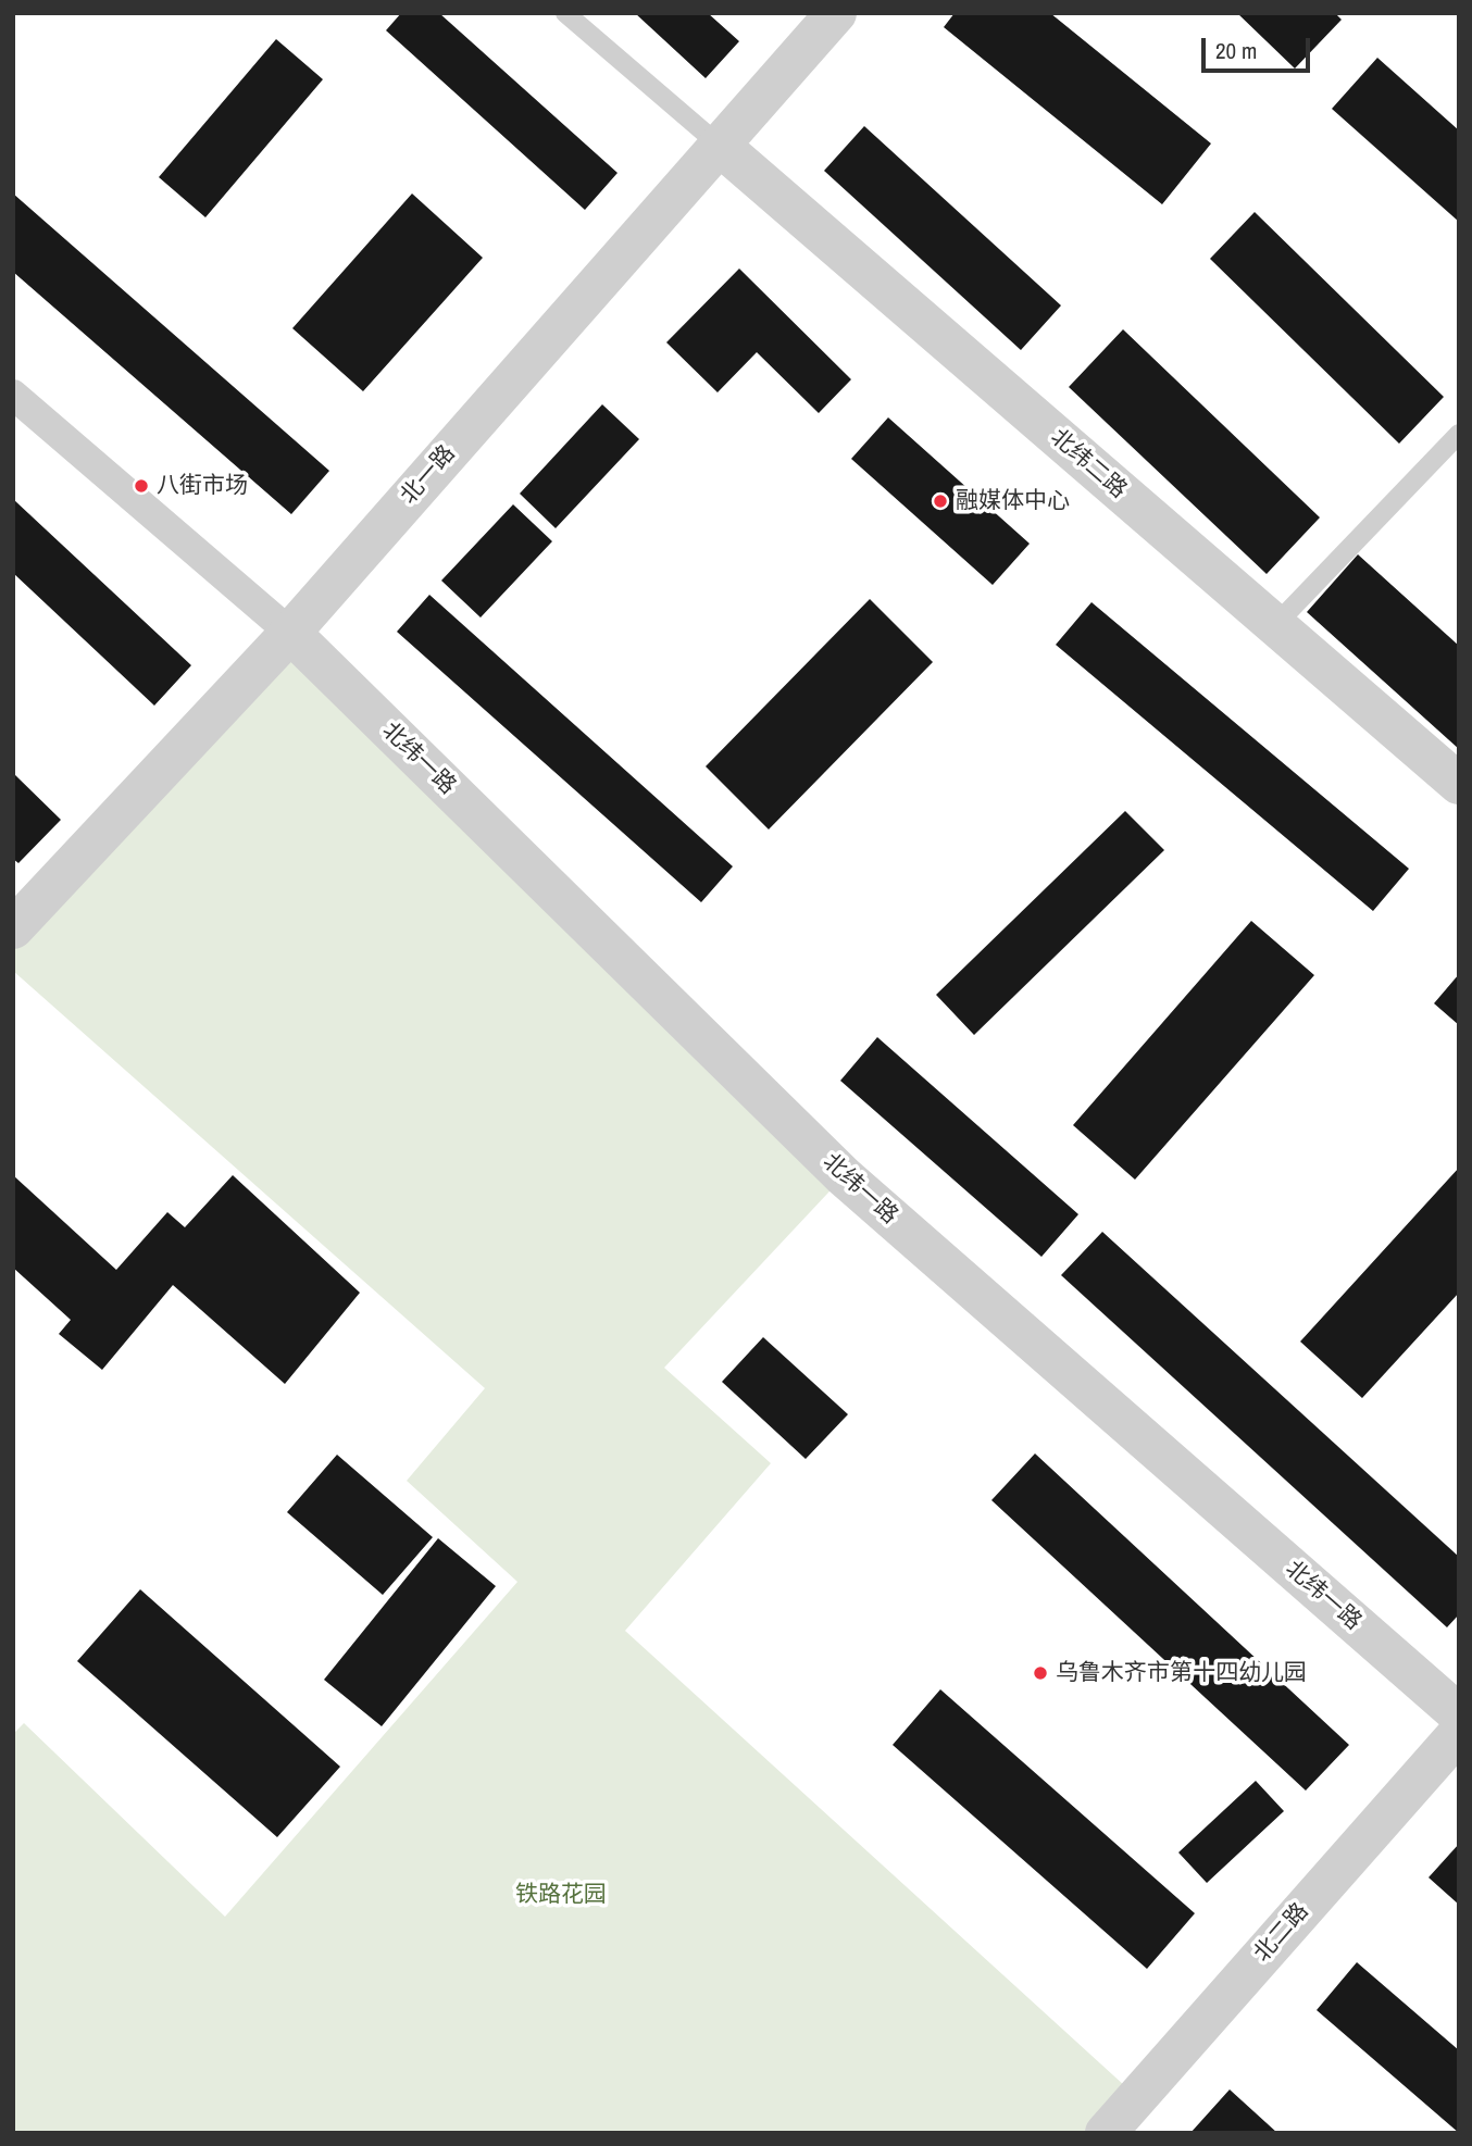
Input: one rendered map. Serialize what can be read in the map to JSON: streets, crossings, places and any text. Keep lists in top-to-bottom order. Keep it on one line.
{"streets":{"street":["北纬二路","北一路","北纬一路","北二路"]},"crossings":[["北纬二路","北一路"],["北一路","北纬一路"]],"parks":["铁路花园"],"places":["八街市场","融媒体中心","乌鲁木齐市第十四幼儿园"],"scale_bar":"20 m"}
